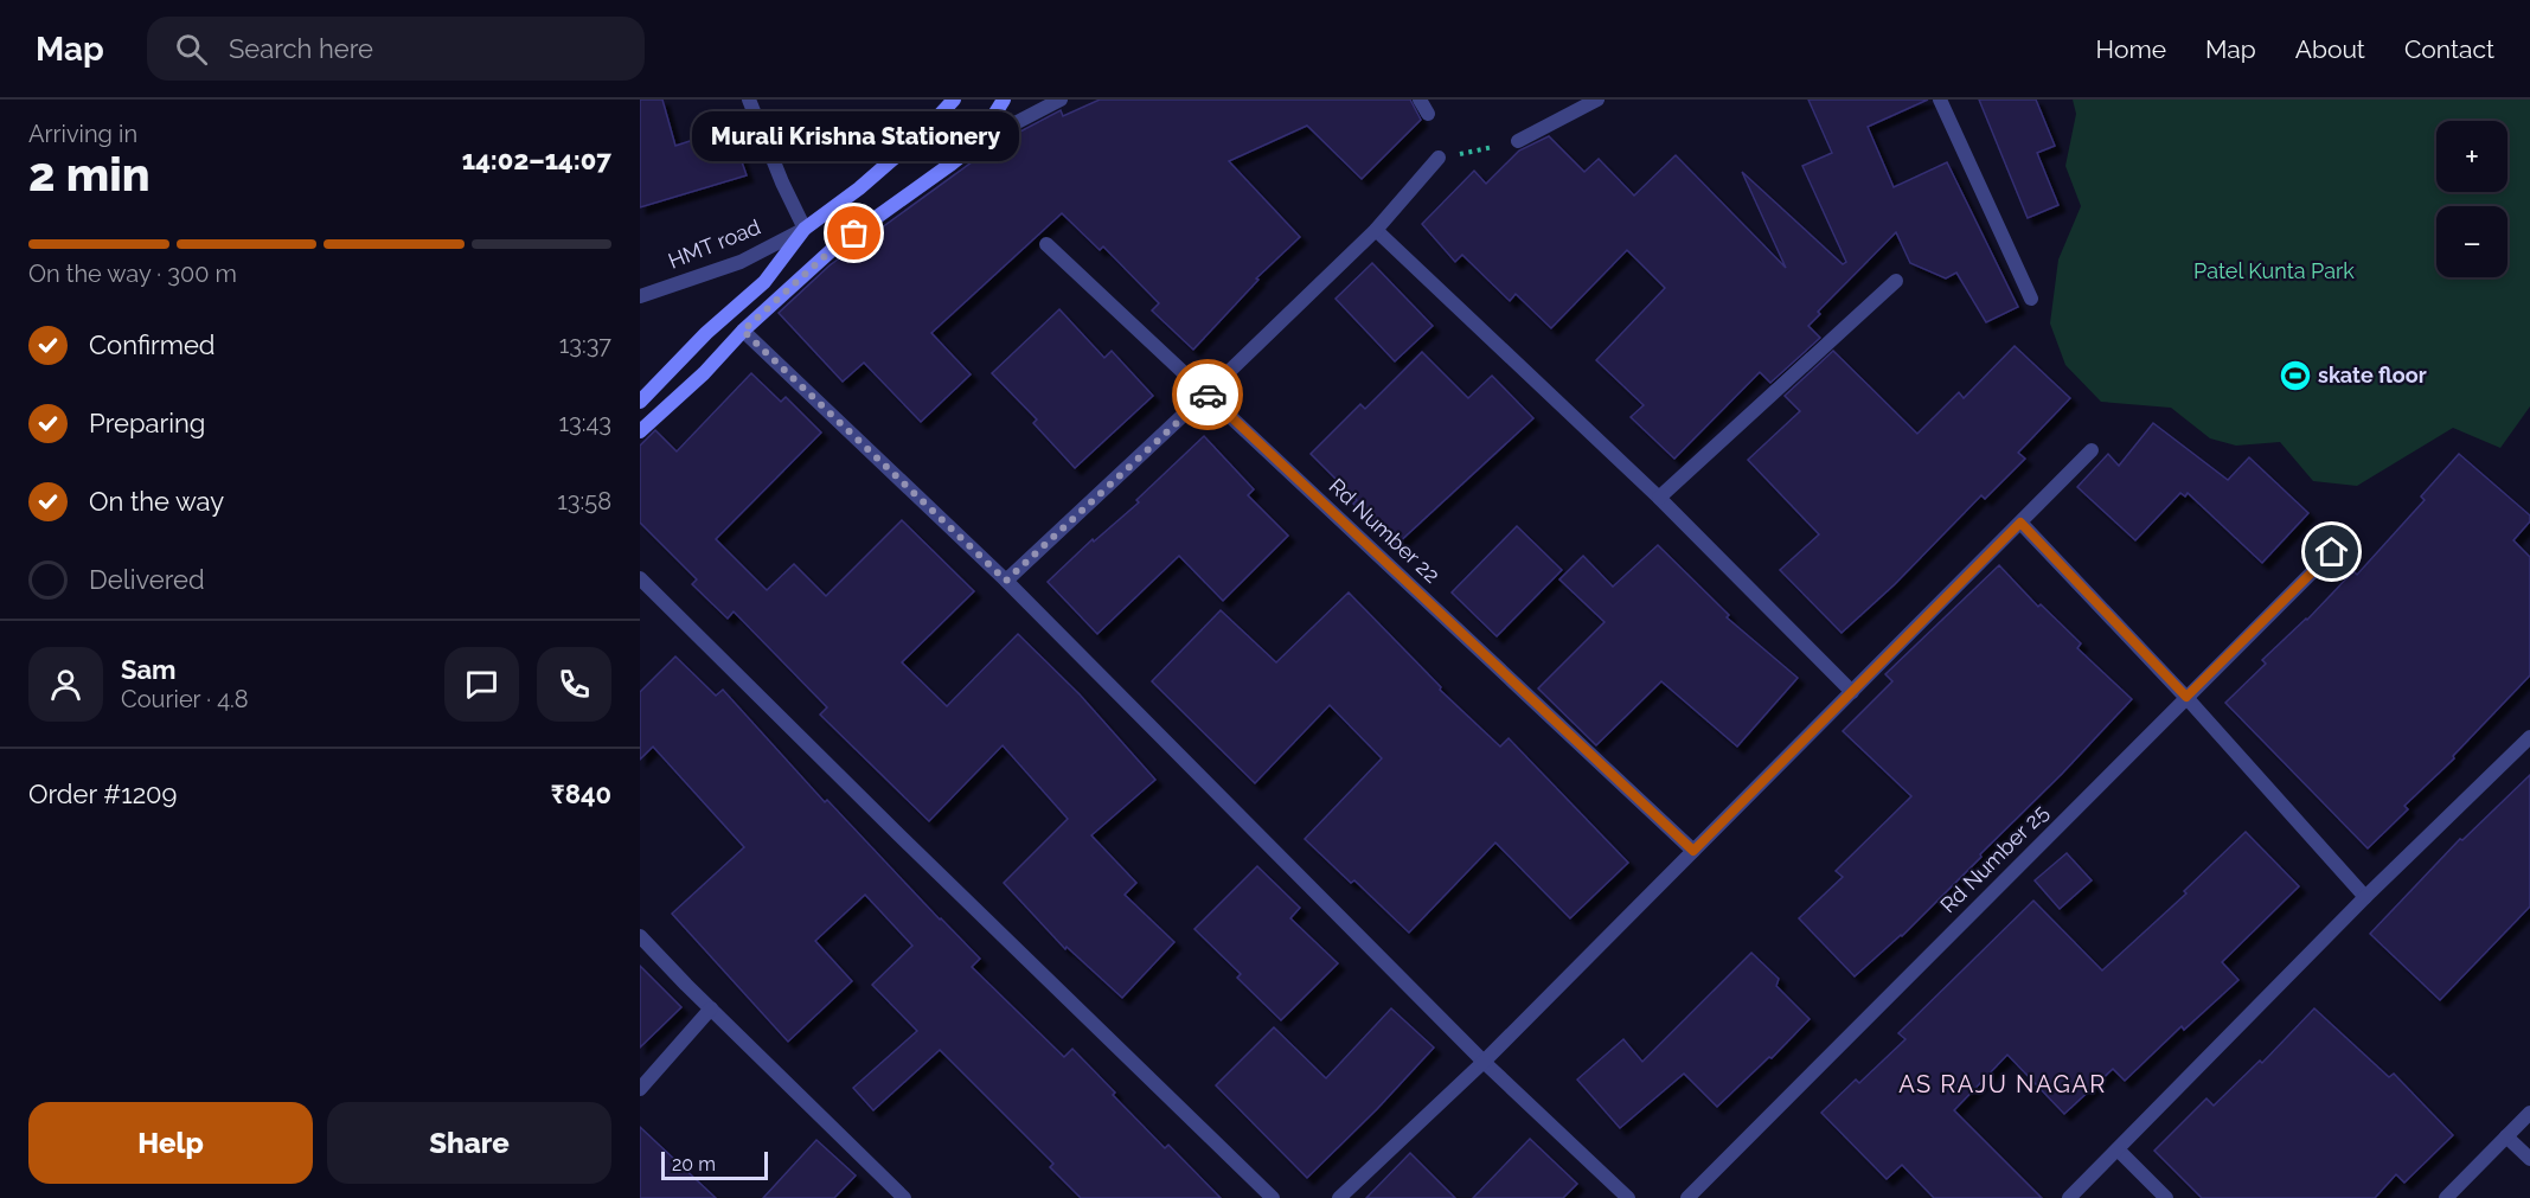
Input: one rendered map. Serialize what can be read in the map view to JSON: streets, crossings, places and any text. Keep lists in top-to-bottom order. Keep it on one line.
{"streets":{"street":["HMT road","Rd Number 22","Rd Number 25"]},"districts":["AS RAJU NAGAR"],"parks":["Patel Kunta Park"],"places":{"other":["Murali Krishna Stationery"],"sports":["skate floor"]},"scale_bar":"20 m","page":{"header":"Map","search":"Search here","nav":["Home","Map","About","Contact"],"heading":["2 min","Arriving in","14:02–14:07"],"panel":["Sam","Courier · 4.8","Order #1209","₹840"],"bubble":"Murali Krishna Stationery","map_buttons":["+","−"],"bar":"On the way · 300 m","list":[["Confirmed","13:37"],["Preparing","13:43"],["On the way","13:58"],"Delivered"],"buttons":["Help","Share"],"scale":"20 m"}}
